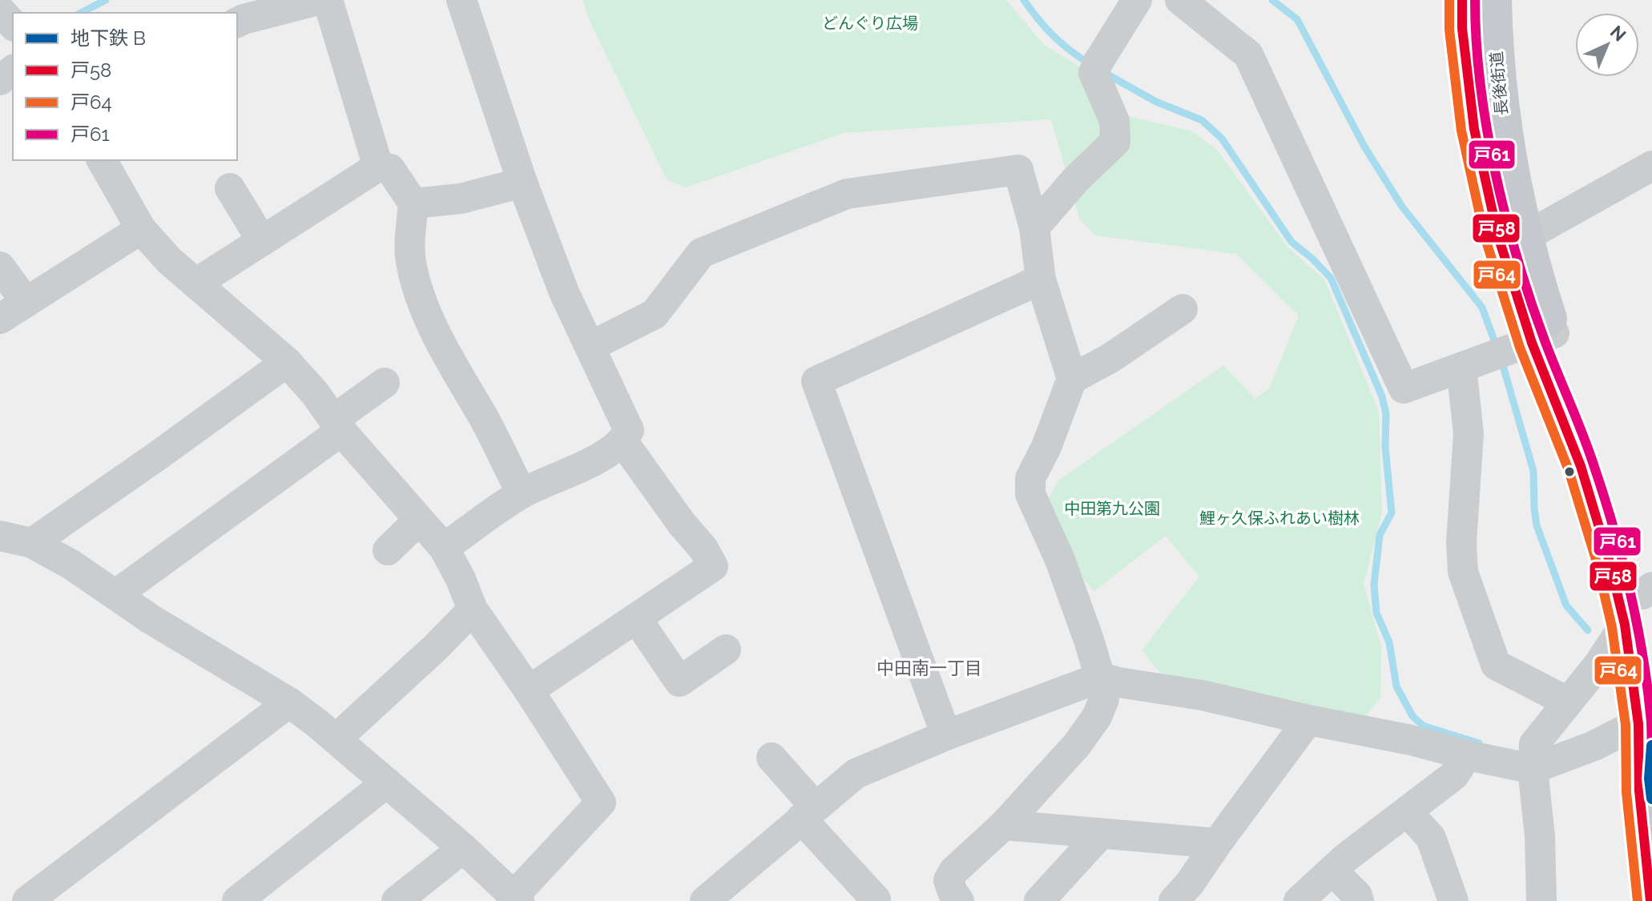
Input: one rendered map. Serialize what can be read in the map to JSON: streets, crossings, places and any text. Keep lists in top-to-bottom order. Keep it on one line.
{"streets":{"main road":["長後街道"]},"districts":["中田南一丁目"],"parks":["どんぐり広場","中田第九公園","鯉ヶ久保ふれあい樹林"],"lines":["transit line 戸58","transit line 戸64","transit line 戸61","metro line B"],"legend":["地下鉄 B","戸58","戸64","戸61"],"north":"top right"}
